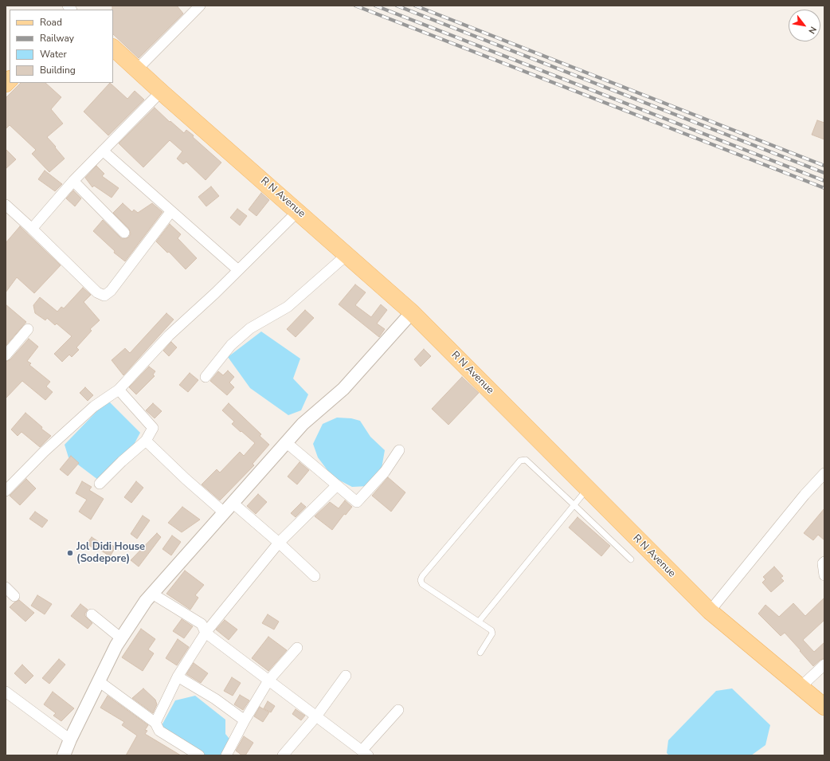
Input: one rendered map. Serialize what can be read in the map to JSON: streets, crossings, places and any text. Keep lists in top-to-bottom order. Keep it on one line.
{"streets":{"main road":["R N Avenue"]},"places":["Jol Didi House (Sodepore)"],"legend":["Road","Railway","Water","Building"],"north":"bottom right"}
